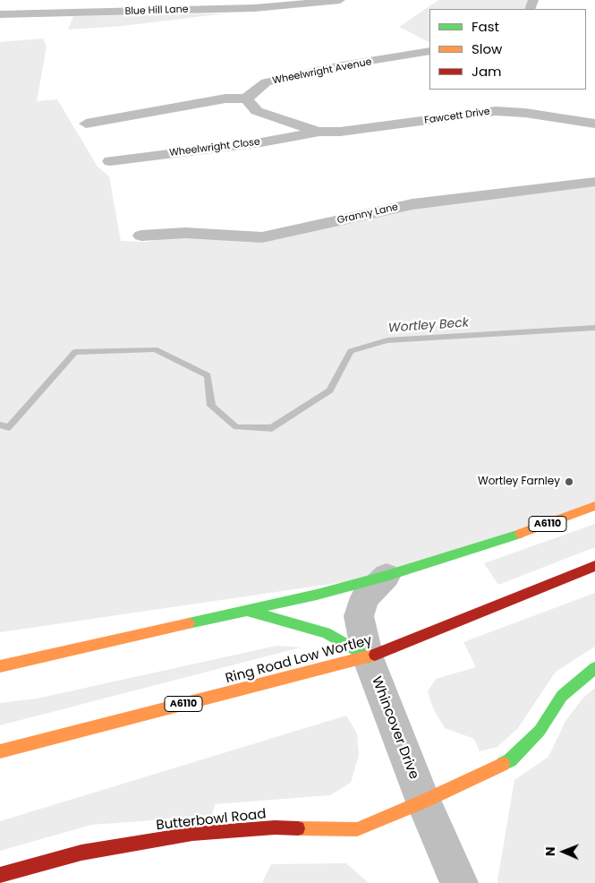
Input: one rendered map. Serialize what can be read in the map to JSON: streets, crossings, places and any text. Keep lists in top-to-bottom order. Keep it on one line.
{"streets":{"main road":["A6110","Ring Road Low Wortley","Butterbowl Road"],"street":["Blue Hill Lane","Wheelwright Avenue","Fawcett Drive","Wheelwright Close","Granny Lane","Whincover Drive"]},"crossings":[["Fawcett Drive","Wheelwright Close"],["A6110","Ring Road Low Wortley"],["A6110","Whincover Drive"],["Ring Road Low Wortley","Whincover Drive"],["Whincover Drive","Butterbowl Road"]],"water":["Wortley Beck"],"places":["Wortley Farnley"],"legend":["Fast","Slow","Jam"],"north":"left"}
